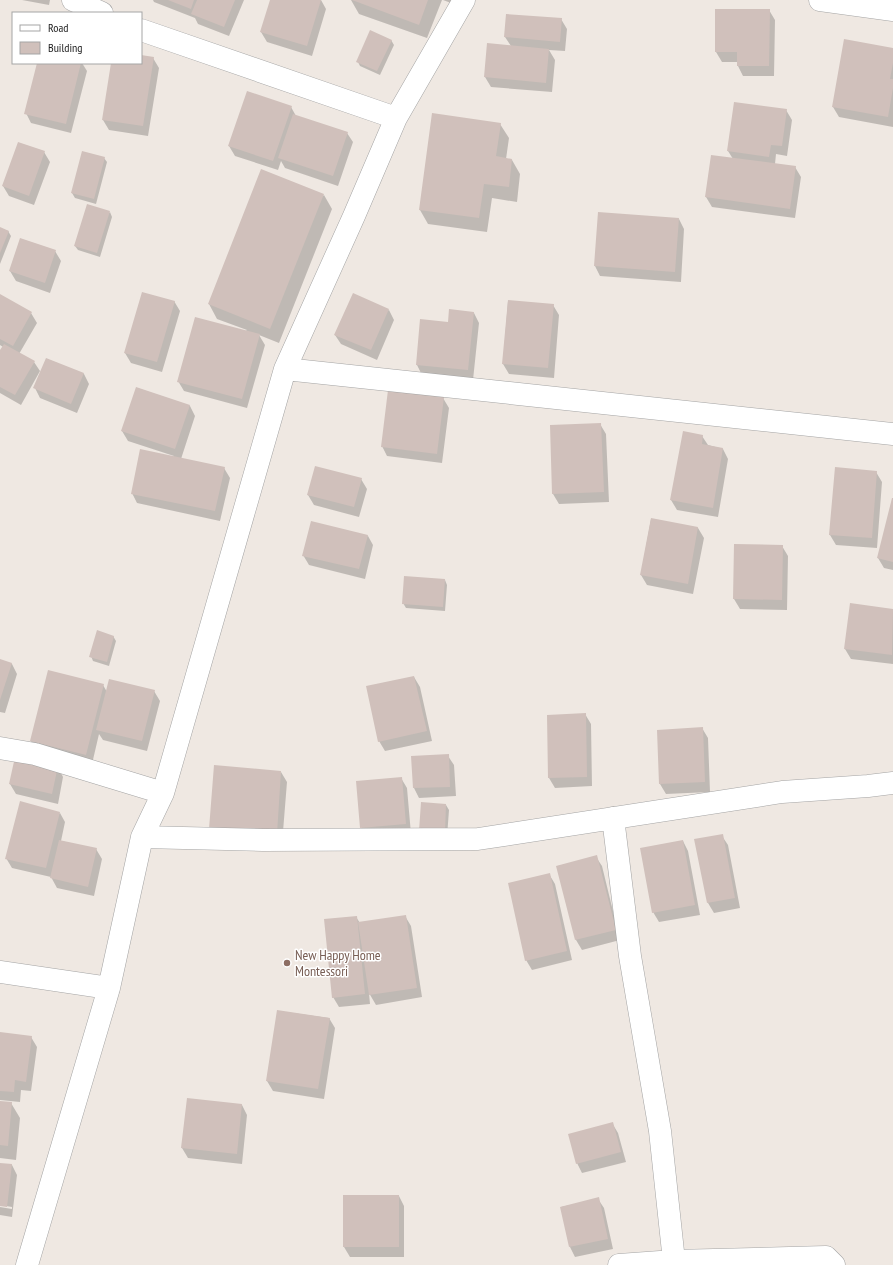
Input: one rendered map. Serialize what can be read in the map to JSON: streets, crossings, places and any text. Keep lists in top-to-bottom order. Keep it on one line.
{"places":["New Happy Home Montessori"],"legend":["Road","Building"]}
